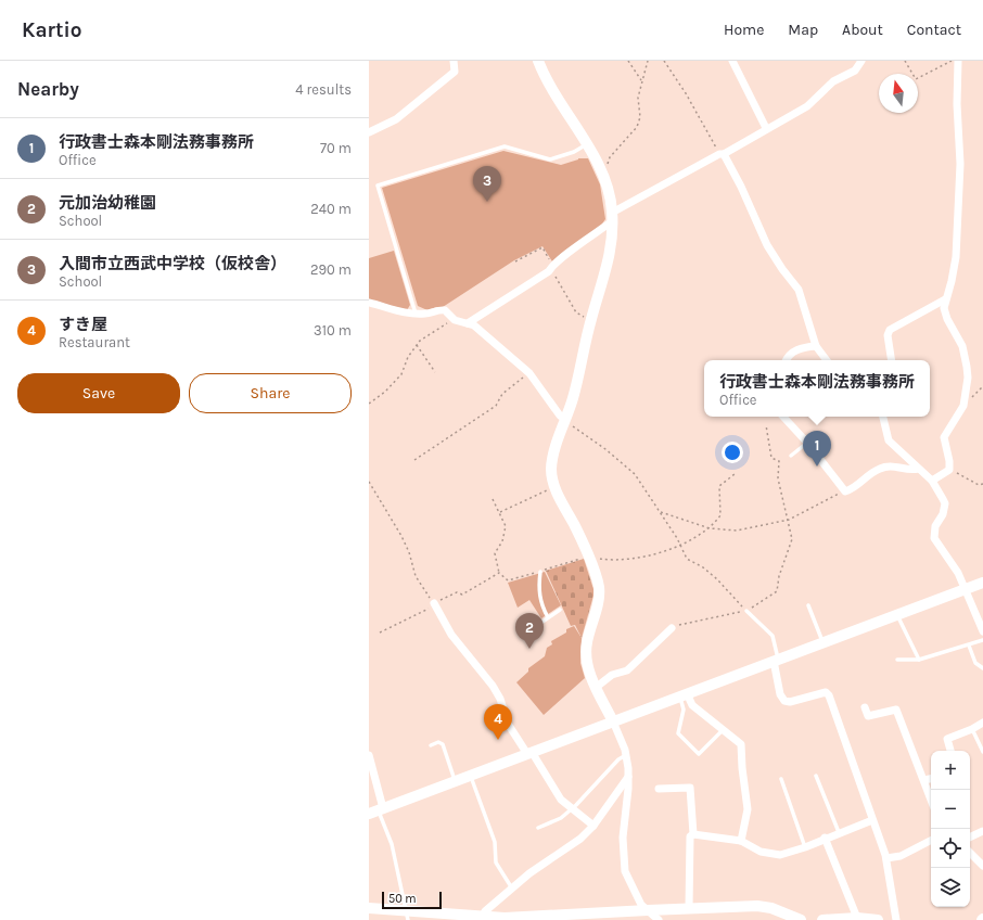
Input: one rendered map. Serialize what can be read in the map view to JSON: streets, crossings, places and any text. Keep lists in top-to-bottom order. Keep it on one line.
{"scale_bar":"50 m","north":"top","page":{"header":"Kartio","nav":["Home","Map","About","Contact"],"heading":["Nearby","4 results"],"list":[{"mark":"1","name":"行政書士森本剛法務事務所","note":"Office","value":"70 m"},{"mark":"2","name":"元加治幼稚園","note":"School","value":"240 m"},{"mark":"3","name":"入間市立西武中学校（仮校舎）","note":"School","value":"290 m"},{"mark":"4","name":"すき屋","note":"Restaurant","value":"310 m"}],"pins":["3","1","2","4"],"buttons":["Save","Share"],"popup":["行政書士森本剛法務事務所","Office"],"map_buttons":["+","−"],"scale":"50 m"}}
